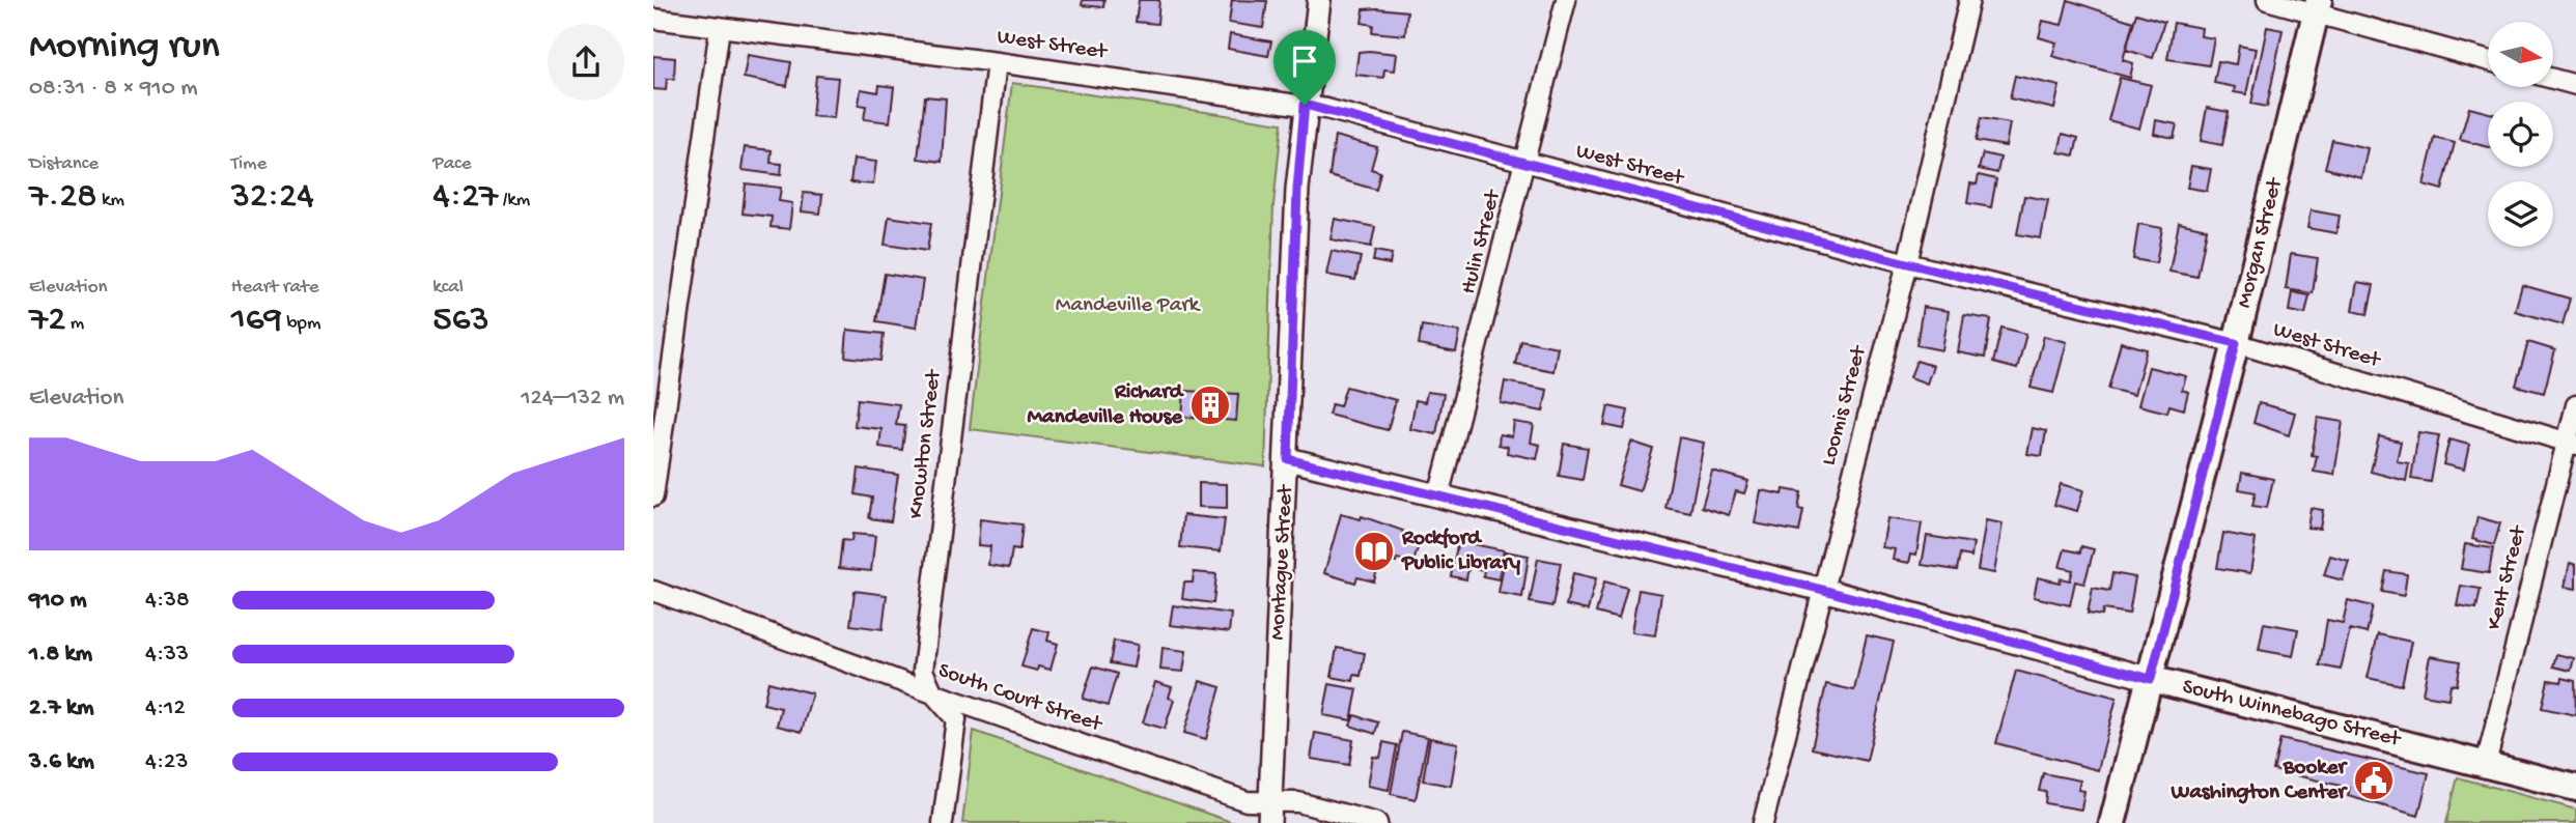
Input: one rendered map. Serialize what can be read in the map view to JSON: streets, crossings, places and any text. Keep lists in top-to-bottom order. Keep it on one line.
{"streets":{"main road":["Morgan Street","South Winnebago Street"],"street":["West Street","Hulin Street","Loomis Street","Knowlton Street","Montague Street","Kent Street","South Court Street"]},"crossings":[["West Street","Hulin Street"],["West Street","Morgan Street"],["West Street","Loomis Street"],["West Street","Knowlton Street"],["West Street","Montague Street"],["West Street","Kent Street"],["Hulin Street","South Winnebago Street"],["Morgan Street","South Winnebago Street"],["Loomis Street","South Winnebago Street"],["Knowlton Street","South Court Street"],["Montague Street","South Court Street"],["Montague Street","South Winnebago Street"],["Kent Street","South Winnebago Street"]],"parks":["Mandeville Park"],"places":{"building":["Richard Mandeville House"],"library":["Rockford Public Library"],"public building":["Booker Washington Center"]},"north":"right","page":{"heading":["Morning run","08:31 · 8 × 910 m"],"stats":[["Distance","7.28 km"],["Time","32:24"],["Pace","4:27 /km"],["Elevation","72 m"],["Heart rate","169 bpm"],["kcal","563"]],"chart":["Elevation","124–132 m"],"list":[{"name":"910 m","note":"4:38"},{"name":"1.8 km","note":"4:33"},{"name":"2.7 km","note":"4:12"},{"name":"3.6 km","note":"4:23"}]}}
